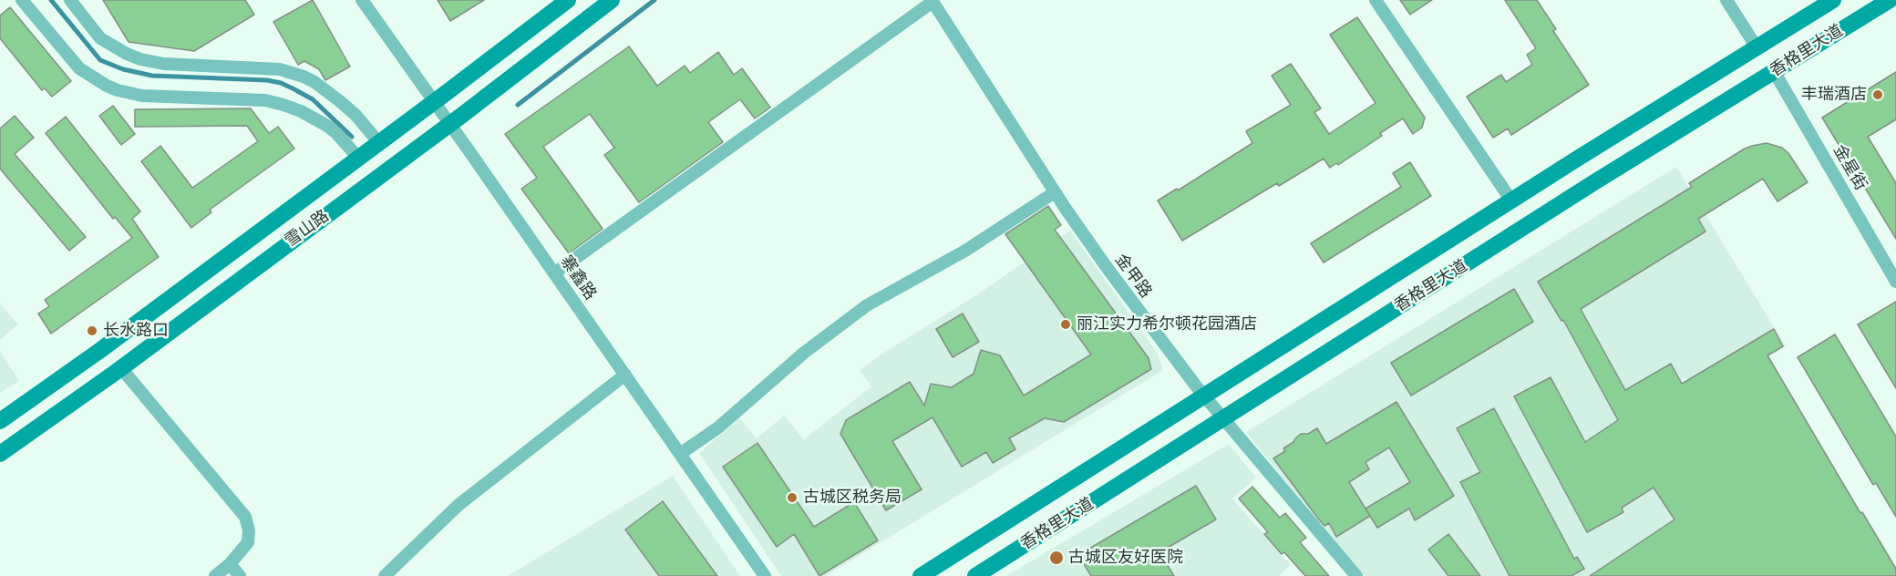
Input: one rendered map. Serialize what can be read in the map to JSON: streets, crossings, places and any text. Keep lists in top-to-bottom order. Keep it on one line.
{"streets":{"main road":["香格里大道","雪山路"],"street":["金星街","金甲路","寨鑫路"]},"crossings":[["香格里大道","金星街"],["香格里大道","金甲路"],["雪山路","寨鑫路"]],"places":["丰瑞酒店","丽江实力希尔顿花园酒店","长水路口","古城区税务局","古城区友好医院"]}
